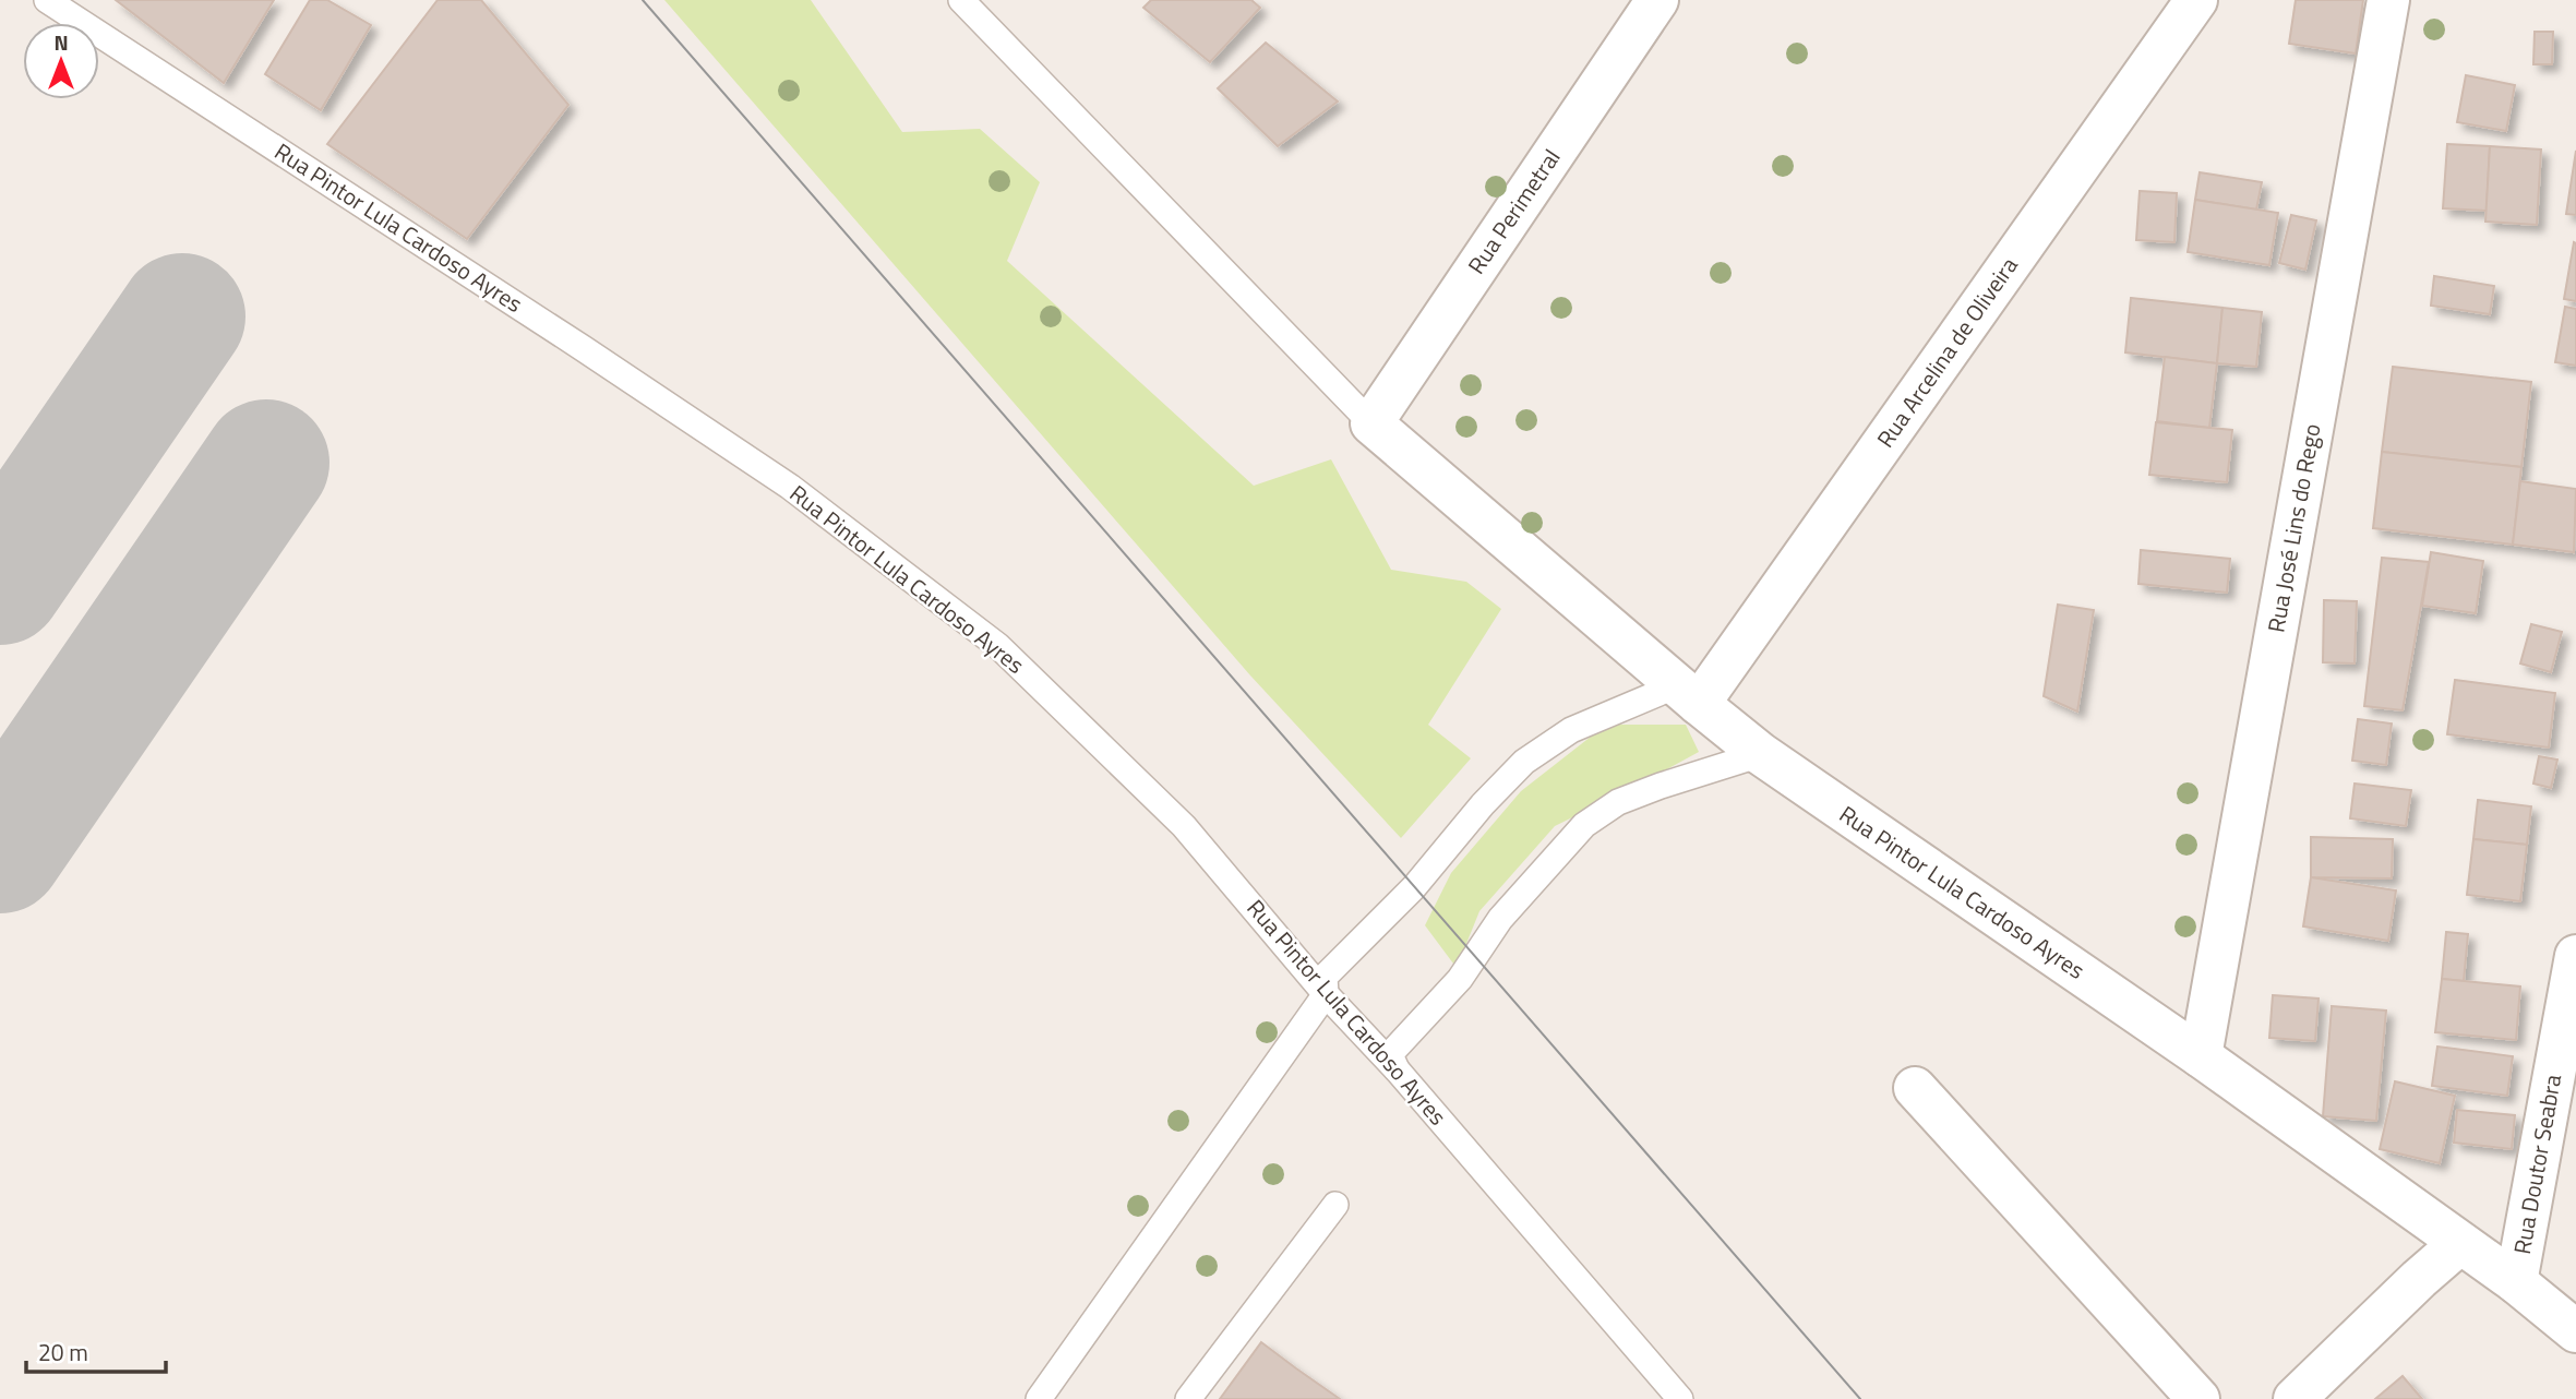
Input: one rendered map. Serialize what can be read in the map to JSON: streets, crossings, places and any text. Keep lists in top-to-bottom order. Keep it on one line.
{"streets":{"street":["Rua Perimetral","Rua Pintor Lula Cardoso Ayres","Rua Arcelina de Oliveira","Rua José Lins do Rego","Rua Doutor Seabra"]},"crossings":[["Rua Perimetral","Rua Pintor Lula Cardoso Ayres"],["Rua Pintor Lula Cardoso Ayres","Rua Arcelina de Oliveira"],["Rua Pintor Lula Cardoso Ayres","Rua José Lins do Rego"],["Rua Pintor Lula Cardoso Ayres","Rua Doutor Seabra"]],"scale_bar":"20 m","north":"top"}
